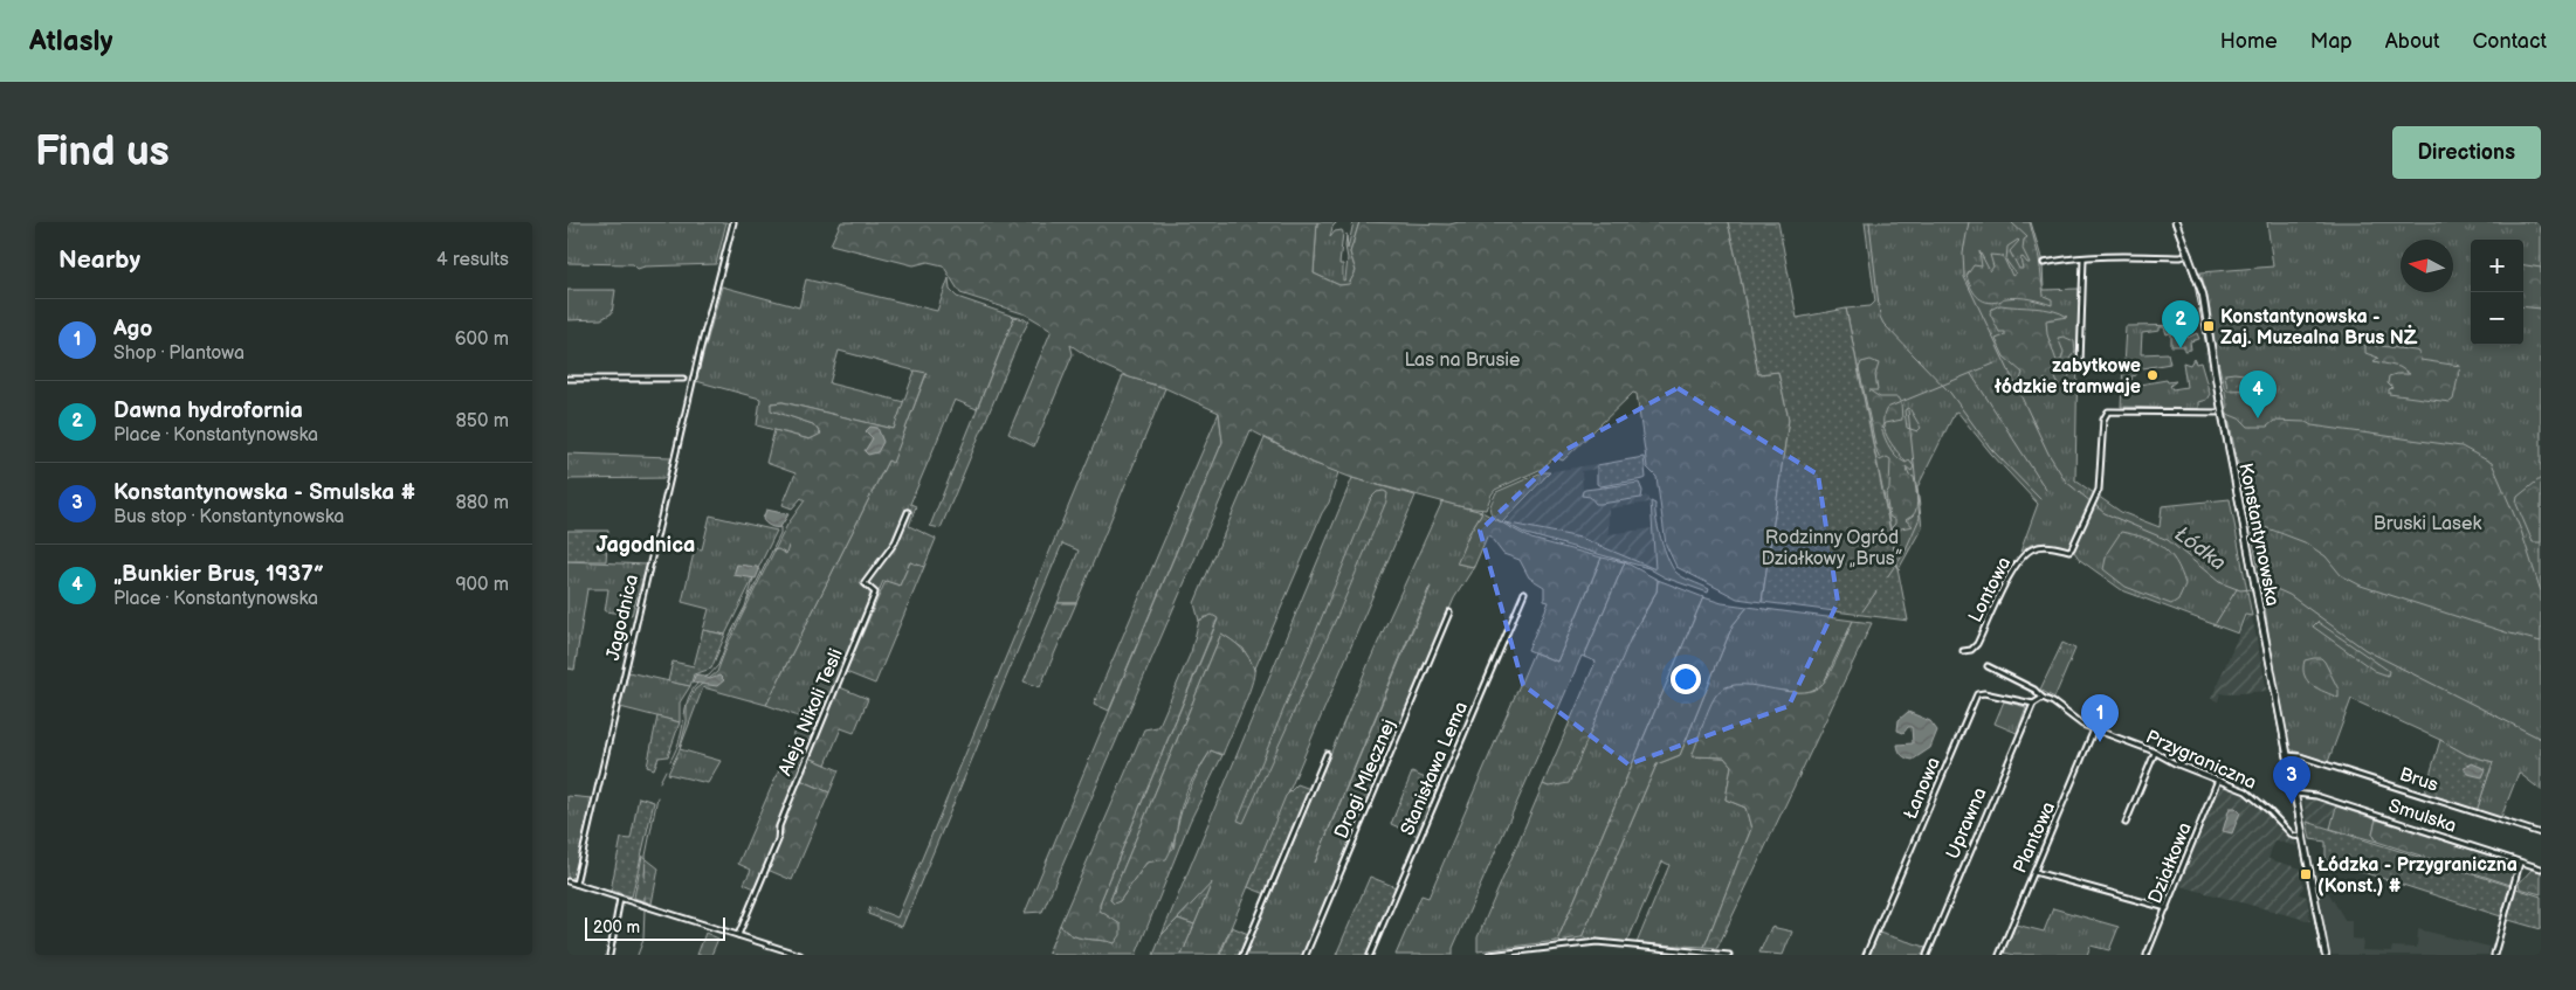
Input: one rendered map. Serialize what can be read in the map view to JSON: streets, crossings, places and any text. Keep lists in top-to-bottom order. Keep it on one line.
{"streets":{"main road":["Konstantynowska"],"street":["Lontowa","Jagodnica","Aleja Nikoli Tesli","Przygraniczna","Stanisława Lema","Drogi Mlecznej","Brus","Łanowa","Smulska","Uprawna","Plantowa","Działkowa"]},"crossings":[["Konstantynowska","Lontowa"],["Konstantynowska","Przygraniczna"],["Konstantynowska","Brus"],["Konstantynowska","Smulska"],["Przygraniczna","Plantowa"],["Przygraniczna","Działkowa"],["Łanowa","Uprawna"]],"districts":["Jagodnica"],"water":["Łódka"],"parks":["Las na Brusie","Bruski Lasek","Rodzinny Ogród Działkowy „Brus”"],"places":{"transit":["Konstantynowska - Zaj. Muzealna Brus NŻ","Łódzka - Przygraniczna (Konst.) #"],"other":["zabytkowe łódzkie tramwaje"]},"scale_bar":"200 m","north":"left","page":{"header":"Atlasly","nav":["Home","Map","About","Contact"],"buttons":"Directions","title":"Find us","heading":["Nearby","4 results"],"map_buttons":["+","−"],"list":[{"mark":"1","name":"Ago","note":"Shop · Plantowa","value":"600 m"},{"mark":"2","name":"Dawna hydrofornia","note":"Place · Konstantynowska","value":"850 m"},{"mark":"3","name":"Konstantynowska - Smulska #","note":"Bus stop · Konstantynowska","value":"880 m"},{"mark":"4","name":"„Bunkier Brus, 1937”","note":"Place · Konstantynowska","value":"900 m"}],"pins":["2","4","1","3"],"scale":"200 m"}}
